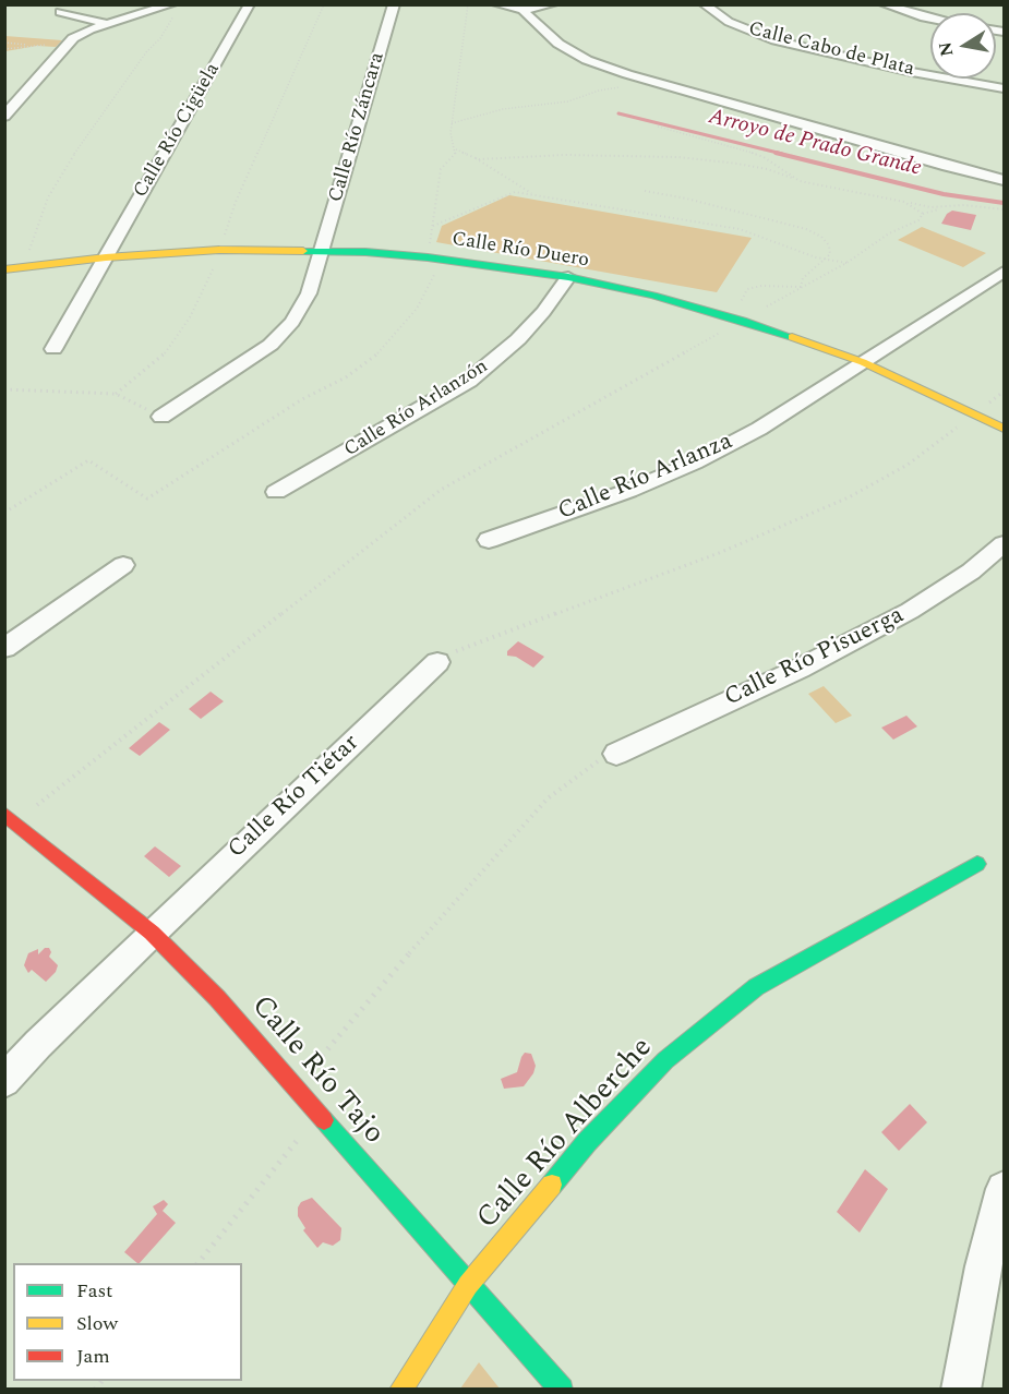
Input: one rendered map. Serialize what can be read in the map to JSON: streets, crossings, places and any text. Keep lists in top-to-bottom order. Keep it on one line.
{"streets":{"street":["Calle Cabo de Plata","Calle Río Záncara","Calle Río Cigüela","Calle Río Duero","Calle Río Arlanzón","Calle Río Arlanza","Calle Río Pisuerga","Calle Río Tiétar","Calle Río Tajo","Calle Río Alberche"]},"crossings":[["Calle Río Záncara","Calle Río Duero"],["Calle Río Cigüela","Calle Río Duero"],["Calle Río Duero","Calle Río Arlanzón"],["Calle Río Duero","Calle Río Arlanza"],["Calle Río Tiétar","Calle Río Tajo"],["Calle Río Tajo","Calle Río Alberche"]],"water":["Arroyo de Prado Grande"],"legend":["Fast","Slow","Jam"],"north":"left"}
